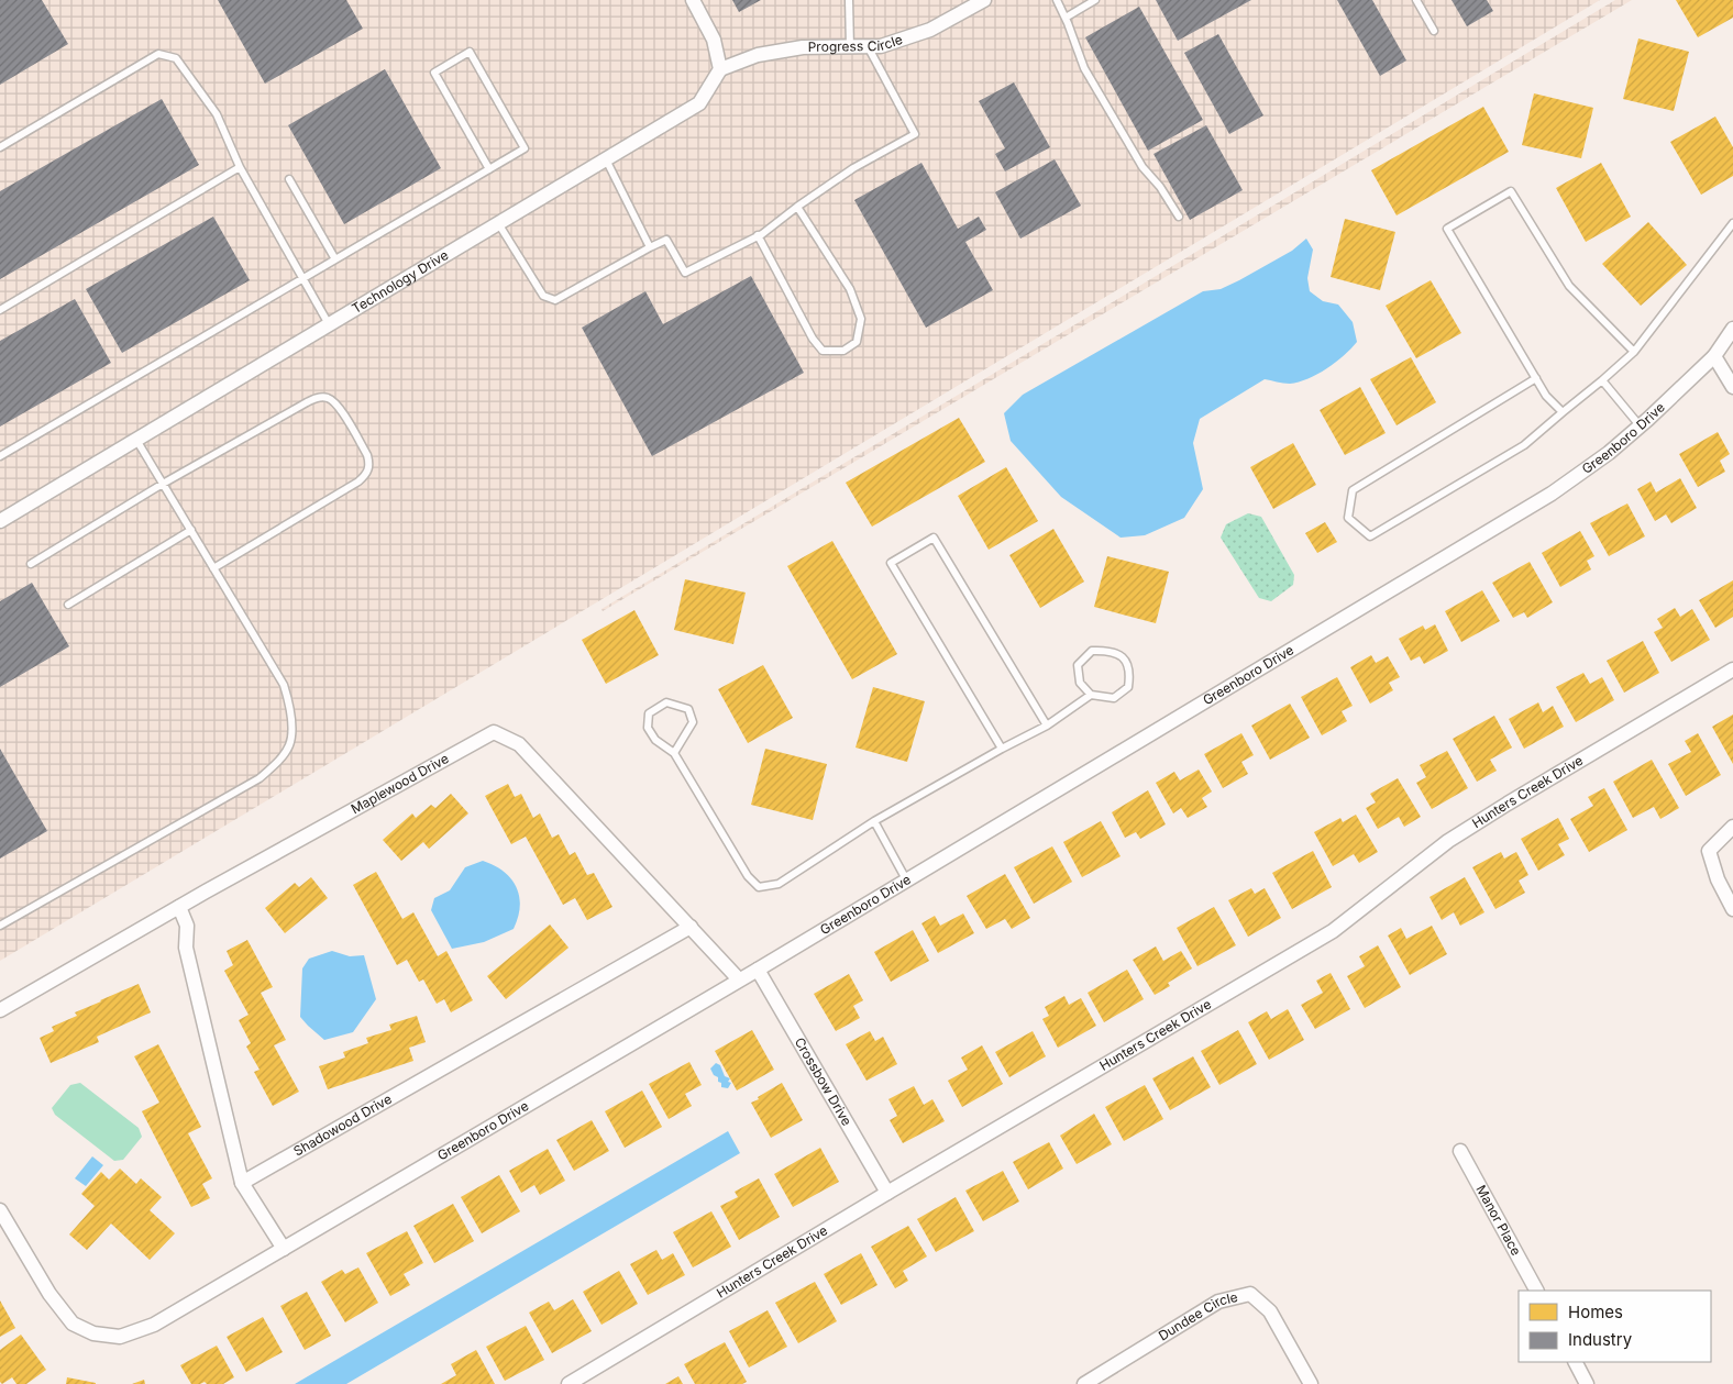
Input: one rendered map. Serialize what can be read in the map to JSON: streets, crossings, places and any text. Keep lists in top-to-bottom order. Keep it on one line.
{"streets":{"street":["Progress Circle","Technology Drive","Greenboro Drive","Maplewood Drive","Hunters Creek Drive","Crossbow Drive","Shadowood Drive","Manor Place","Dundee Circle"]},"crossings":[["Progress Circle","Technology Drive"],["Greenboro Drive","Maplewood Drive"],["Greenboro Drive","Crossbow Drive"],["Maplewood Drive","Shadowood Drive"],["Hunters Creek Drive","Crossbow Drive"]],"legend":["Homes","Industry"]}
